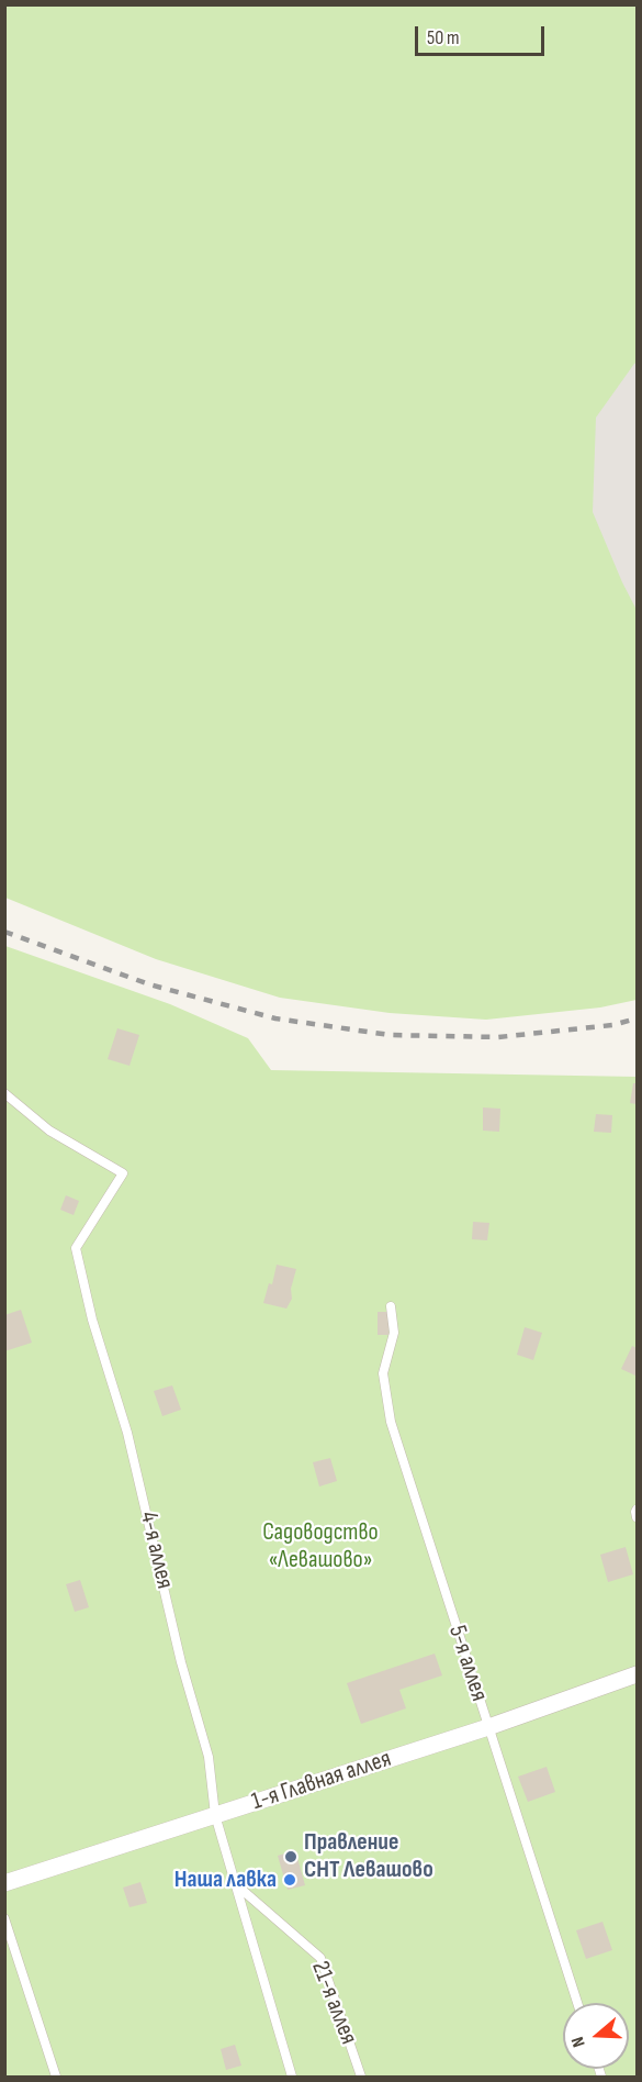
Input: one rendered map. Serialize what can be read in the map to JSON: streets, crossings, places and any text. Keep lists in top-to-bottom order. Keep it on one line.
{"streets":{"street":["1-я Главная аллея"],"lane":["4-я аллея","5-я аллея","21-я аллея"]},"crossings":[["4-я аллея","1-я Главная аллея"],["4-я аллея","21-я аллея"],["5-я аллея","1-я Главная аллея"]],"parks":["Садоводство «Левашово»"],"places":["Правление СНТ Левашово","Наша лавка"],"scale_bar":"50 m","north":"left"}
